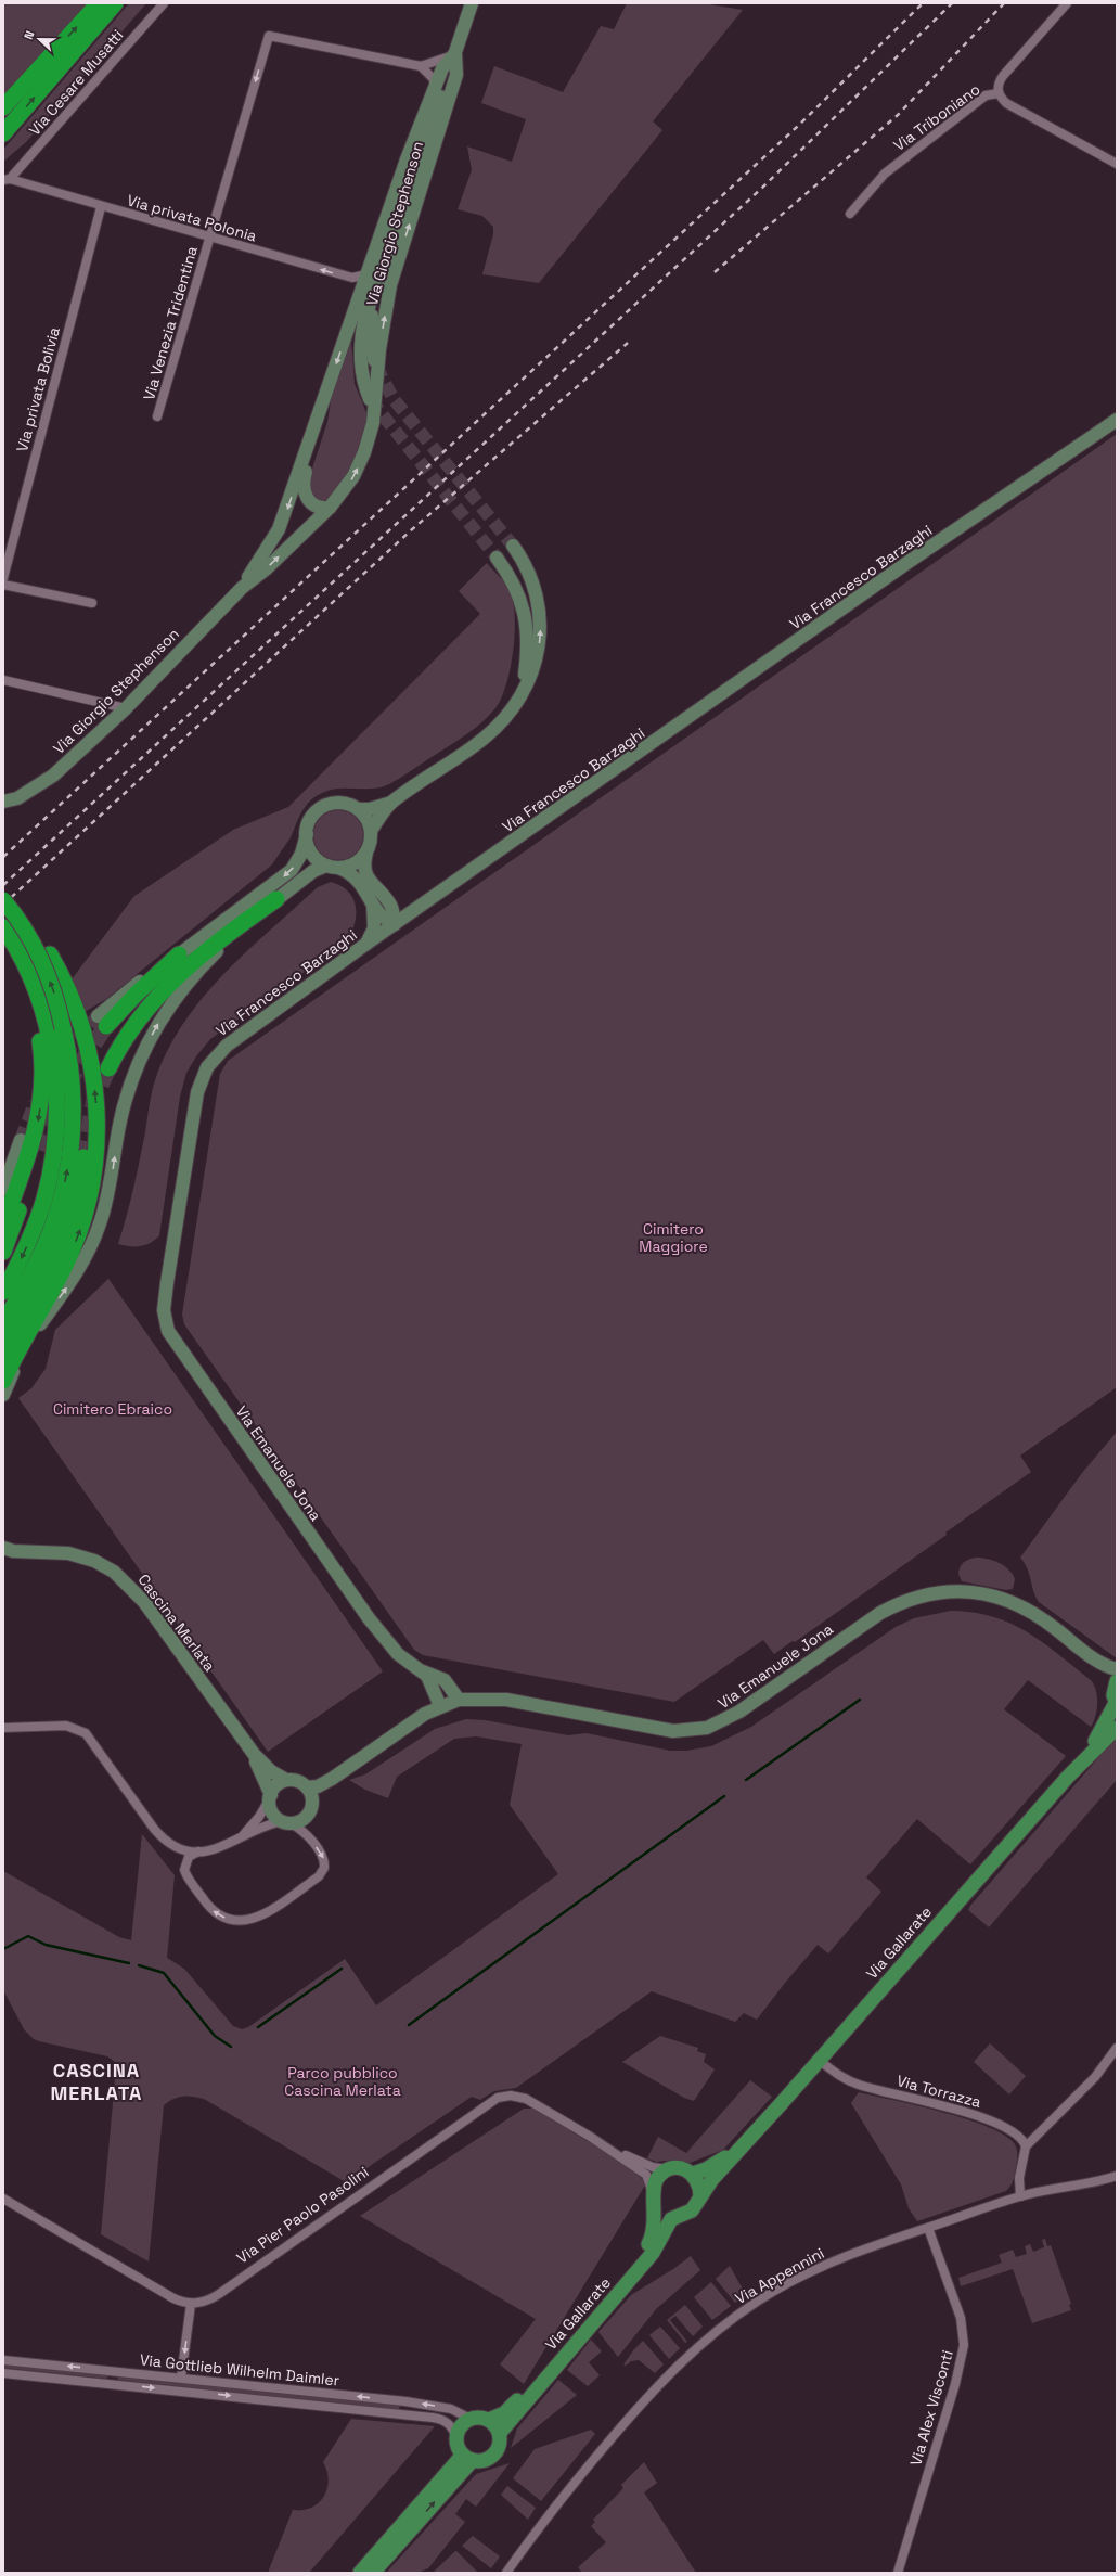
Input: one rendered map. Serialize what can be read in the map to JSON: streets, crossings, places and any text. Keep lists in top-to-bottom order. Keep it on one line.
{"streets":{"main road":["Via Gallarate"],"street":["Via Cesare Musatti","Via Triboniano","Via privata Polonia","Via Giorgio Stephenson","Via Venezia Tridentina","Via privata Bolivia","Via Francesco Barzaghi","Via Emanuele Jona","Cascina Merlata","Via Torrazza","Via Pier Paolo Pasolini","Via Appennini","Via Gottlieb Wilhelm Daimler","Via Alex Visconti"]},"crossings":[["Via Cesare Musatti","Via privata Polonia"],["Via privata Polonia","Via Giorgio Stephenson"],["Via privata Polonia","Via Venezia Tridentina"],["Via privata Polonia","Via privata Bolivia"],["Via Francesco Barzaghi","Via Emanuele Jona"],["Via Emanuele Jona","Via Gallarate"],["Via Gallarate","Via Torrazza"],["Via Gallarate","Via Pier Paolo Pasolini"],["Via Gallarate","Via Gottlieb Wilhelm Daimler"],["Via Appennini","Via Alex Visconti"]],"one_way":["Via privata Polonia"],"districts":["CASCINA MERLATA"],"parks":["Cimitero Maggiore","Cimitero Ebraico","Parco pubblico Cascina Merlata"],"north":"left"}
